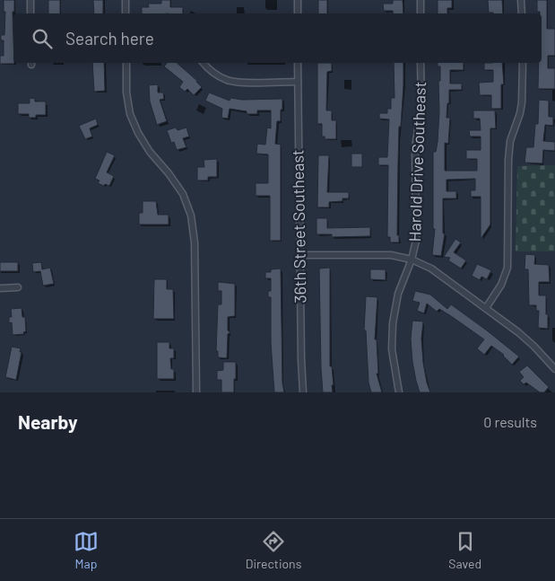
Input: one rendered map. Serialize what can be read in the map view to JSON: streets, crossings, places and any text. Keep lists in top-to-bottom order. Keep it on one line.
{"streets":{"street":["Harold Drive Southeast","36th Street Southeast"]},"page":{"search":"Search here","heading":["Nearby","0 results"],"nav":["Map","Directions","Saved"]}}
